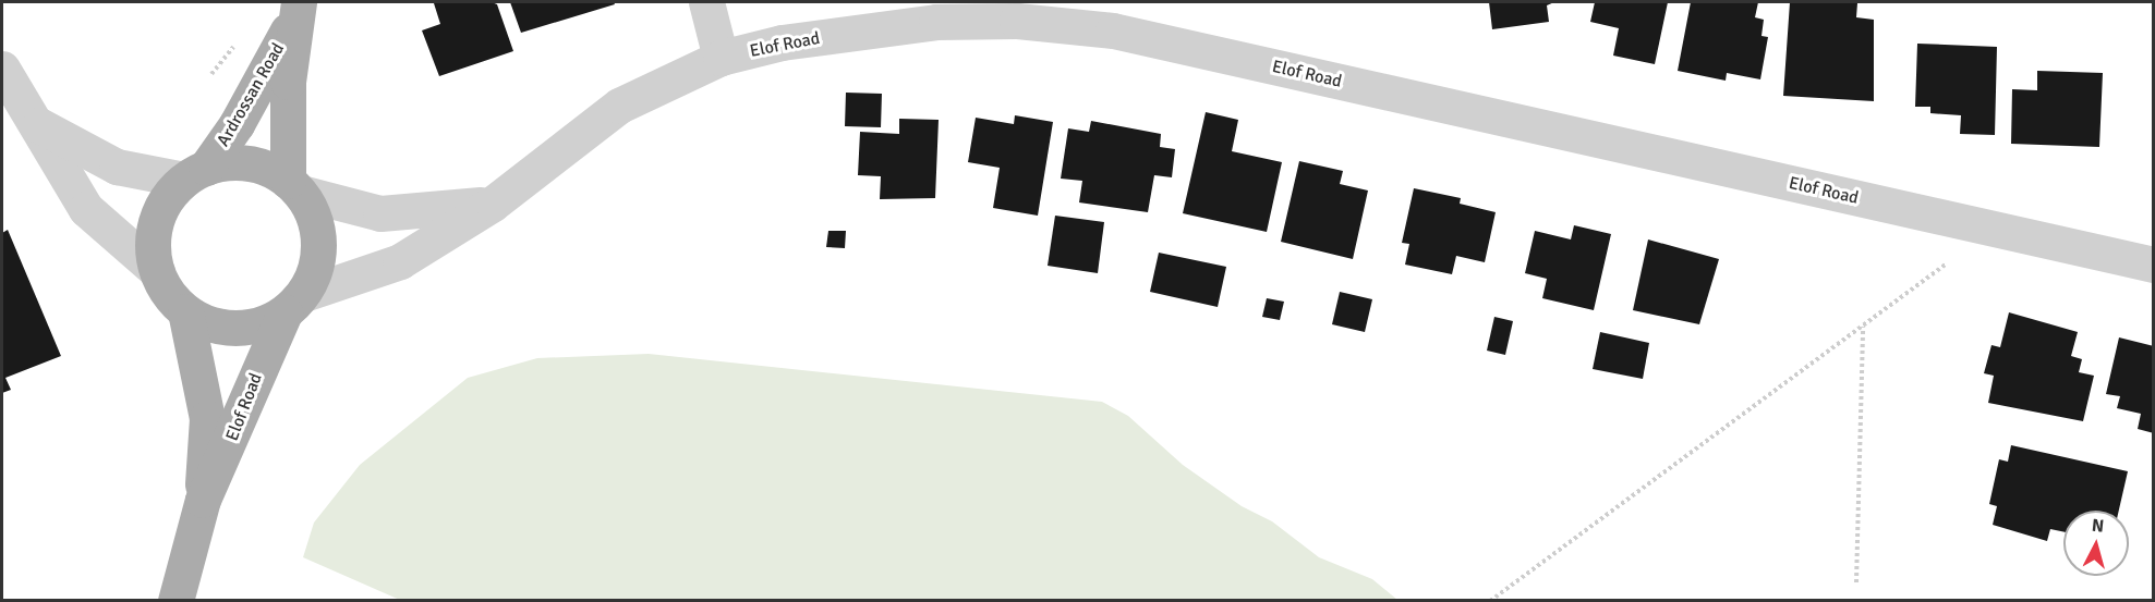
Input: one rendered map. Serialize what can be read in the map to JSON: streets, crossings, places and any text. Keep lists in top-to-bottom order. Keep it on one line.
{"streets":{"main road":["Elof Road","Ardrossan Road"]},"crossings":[["Elof Road","Ardrossan Road"]],"north":"top"}
